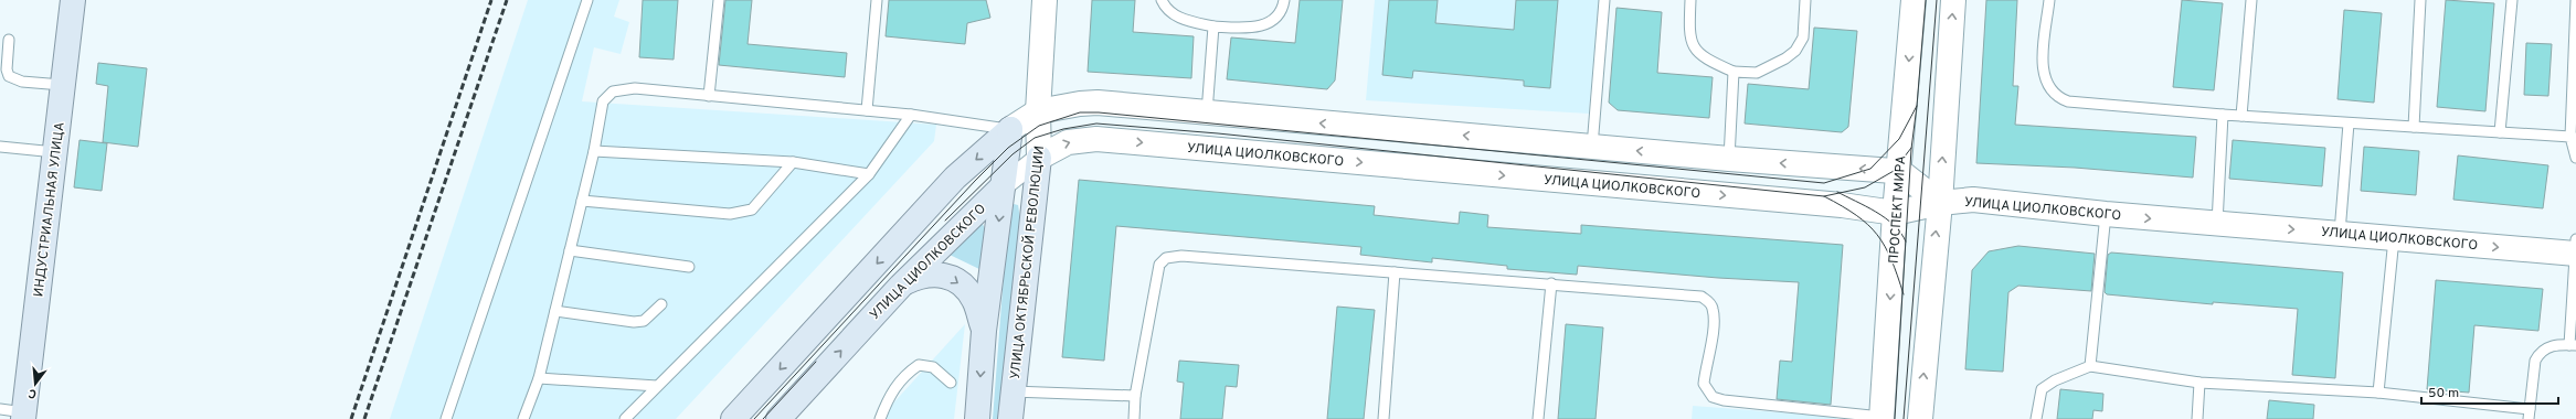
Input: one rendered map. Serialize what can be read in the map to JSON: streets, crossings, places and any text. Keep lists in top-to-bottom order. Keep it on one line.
{"streets":{"main road":["УЛИЦА ЦИОЛКОВСКОГО","ИНДУСТРИАЛЬНАЯ УЛИЦА","ПРОСПЕКТ МИРА","УЛИЦА ОКТЯБРЬСКОЙ РЕВОЛЮЦИИ"]},"crossings":[["УЛИЦА ЦИОЛКОВСКОГО","ПРОСПЕКТ МИРА"],["УЛИЦА ЦИОЛКОВСКОГО","УЛИЦА ОКТЯБРЬСКОЙ РЕВОЛЮЦИИ"]],"scale_bar":"50 m","north":"bottom"}
